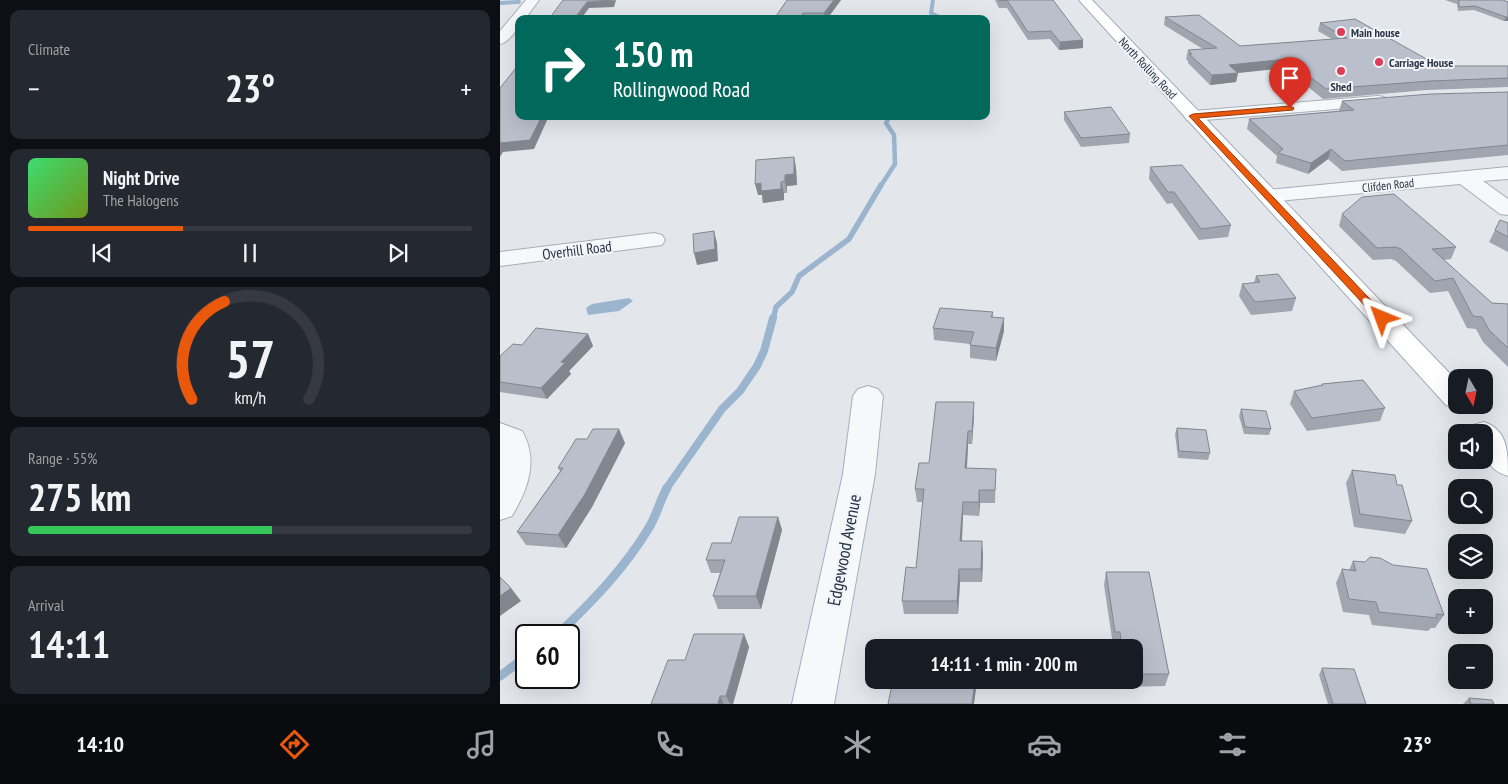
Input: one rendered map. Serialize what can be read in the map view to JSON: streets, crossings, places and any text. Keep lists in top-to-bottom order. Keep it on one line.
{"streets":{"main road":["North Rolling Road"],"street":["Clifden Road","Overhill Road","Edgewood Avenue"]},"crossings":[["North Rolling Road","Clifden Road"]],"places":["Main house","Carriage House","Shed"],"north":"bottom","page":{"tile":["Climate",["Range · 55%","275 km"],["Arrival","14:11"]],"turn":["150 m","Rollingwood Road"],"heat":["−","23°","+"],"song":["Night Drive","The Halogens"],"map_buttons":["+","−"],"limit":"60","trip":"14:11 · 1 min · 200 m","tabs":["14:10","23°"],"gauge":["57","km/h"]}}
